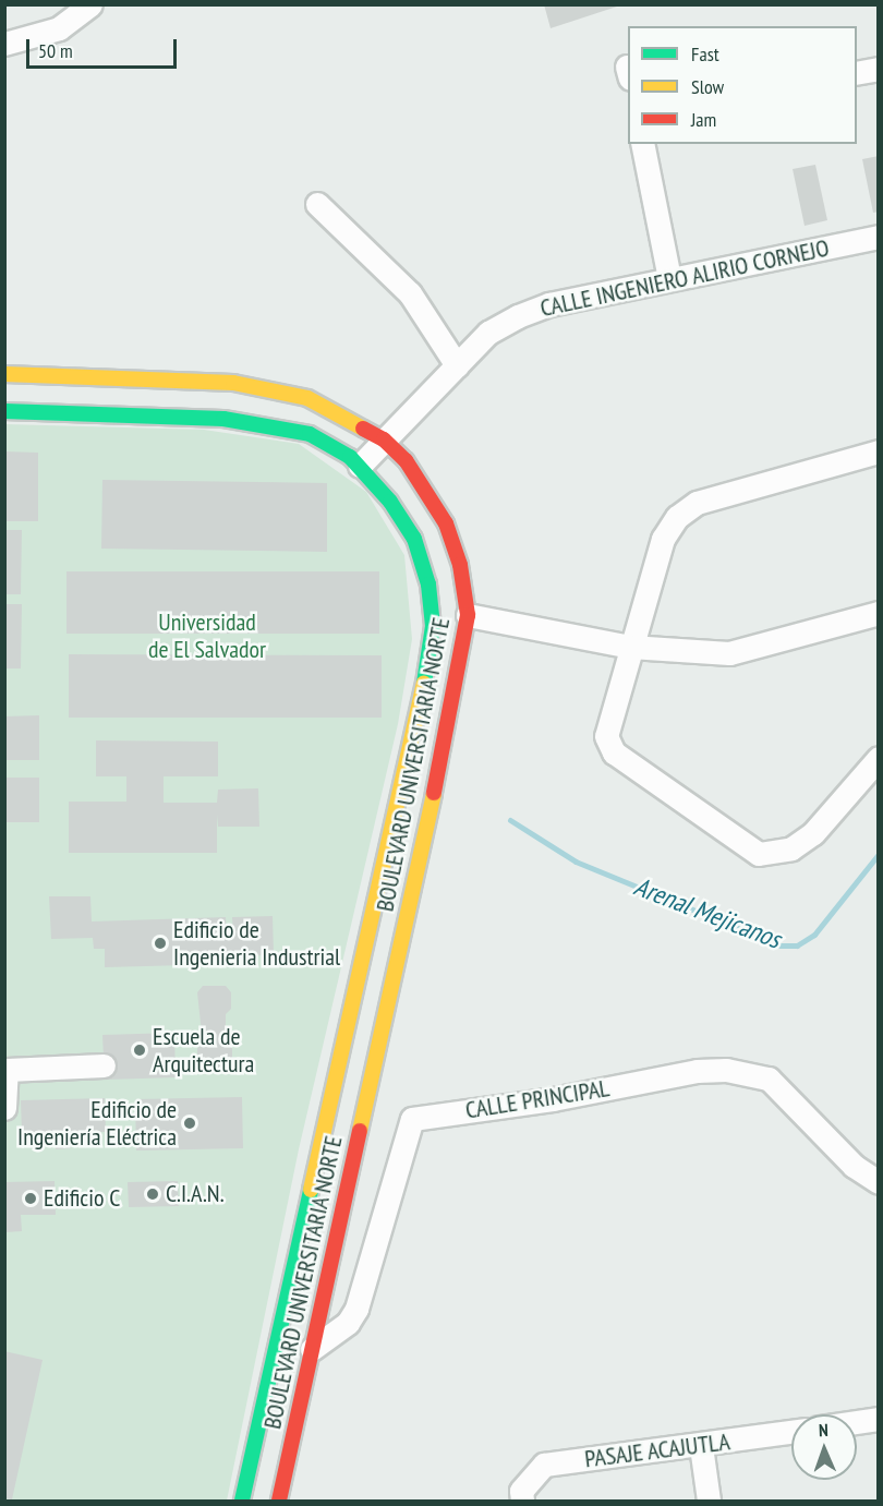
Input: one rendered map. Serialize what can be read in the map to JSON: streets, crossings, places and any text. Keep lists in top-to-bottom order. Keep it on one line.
{"streets":{"main road":["BOULEVARD UNIVERSITARIA NORTE"],"street":["CALLE INGENIERO ALIRIO CORNEJO","CALLE PRINCIPAL","PASAJE ACAJUTLA"]},"crossings":[["CALLE INGENIERO ALIRIO CORNEJO","BOULEVARD UNIVERSITARIA NORTE"],["BOULEVARD UNIVERSITARIA NORTE","CALLE PRINCIPAL"]],"water":["Arenal Mejicanos"],"parks":["Universidad de El Salvador"],"places":["Edificio de Ingenieria Industrial","Escuela de Arquitectura","Edificio de Ingeniería Eléctrica","C.I.A.N.","Edificio C"],"legend":["Fast","Slow","Jam"],"scale_bar":"50 m","north":"top"}
